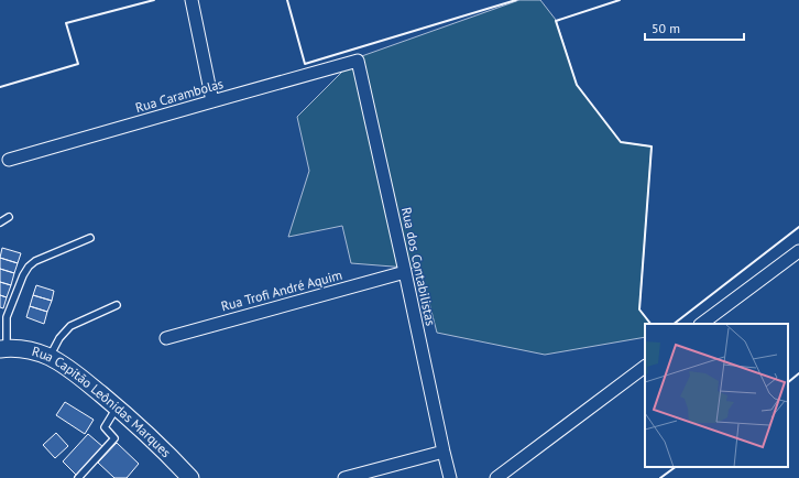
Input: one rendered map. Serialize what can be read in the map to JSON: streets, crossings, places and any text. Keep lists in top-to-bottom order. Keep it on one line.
{"streets":{"main road":["Rua Capitão Leônidas Marques"],"street":["Rua Carambolas","Rua dos Contabilistas","Rua Trofi André Aquim"]},"crossings":[["Rua Carambolas","Rua dos Contabilistas"],["Rua dos Contabilistas","Rua Trofi André Aquim"]],"scale_bar":"50 m"}
